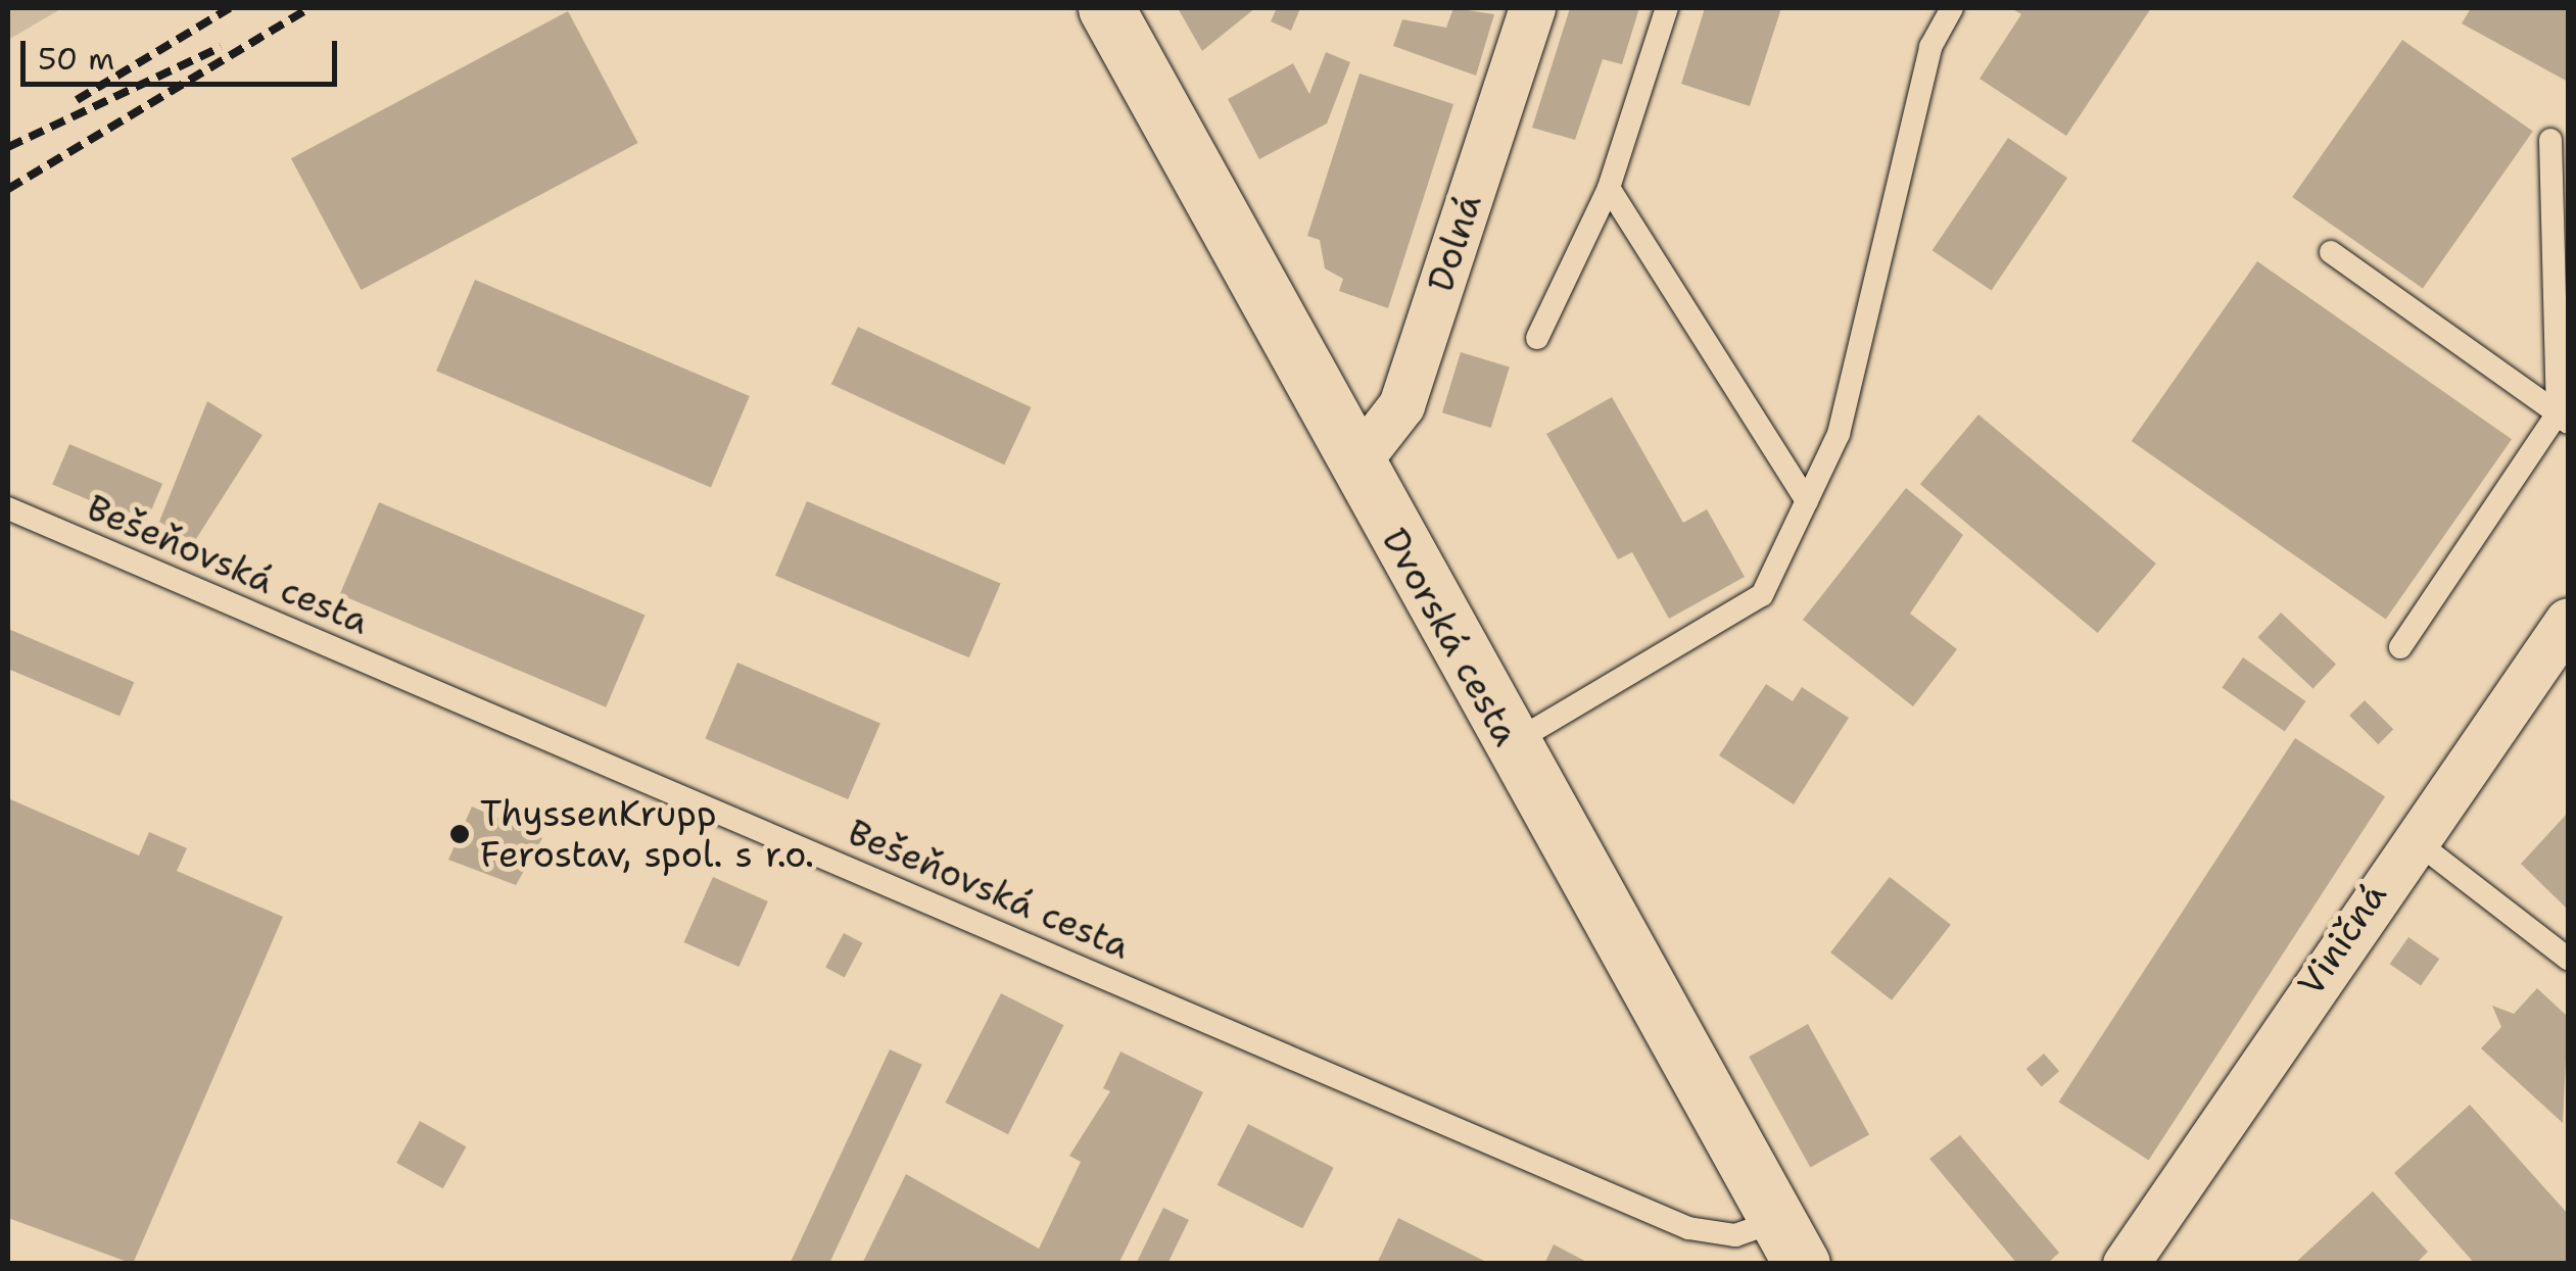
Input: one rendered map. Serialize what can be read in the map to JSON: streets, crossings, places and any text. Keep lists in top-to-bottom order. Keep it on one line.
{"streets":{"street":["Dolná","Dvorská cesta","Viničná"],"lane":["Bešeňovská cesta"]},"crossings":[["Dolná","Dvorská cesta"],["Bešeňovská cesta","Dvorská cesta"]],"places":["ThyssenKrupp Ferostav, spol. s r.o."],"scale_bar":"50 m"}
